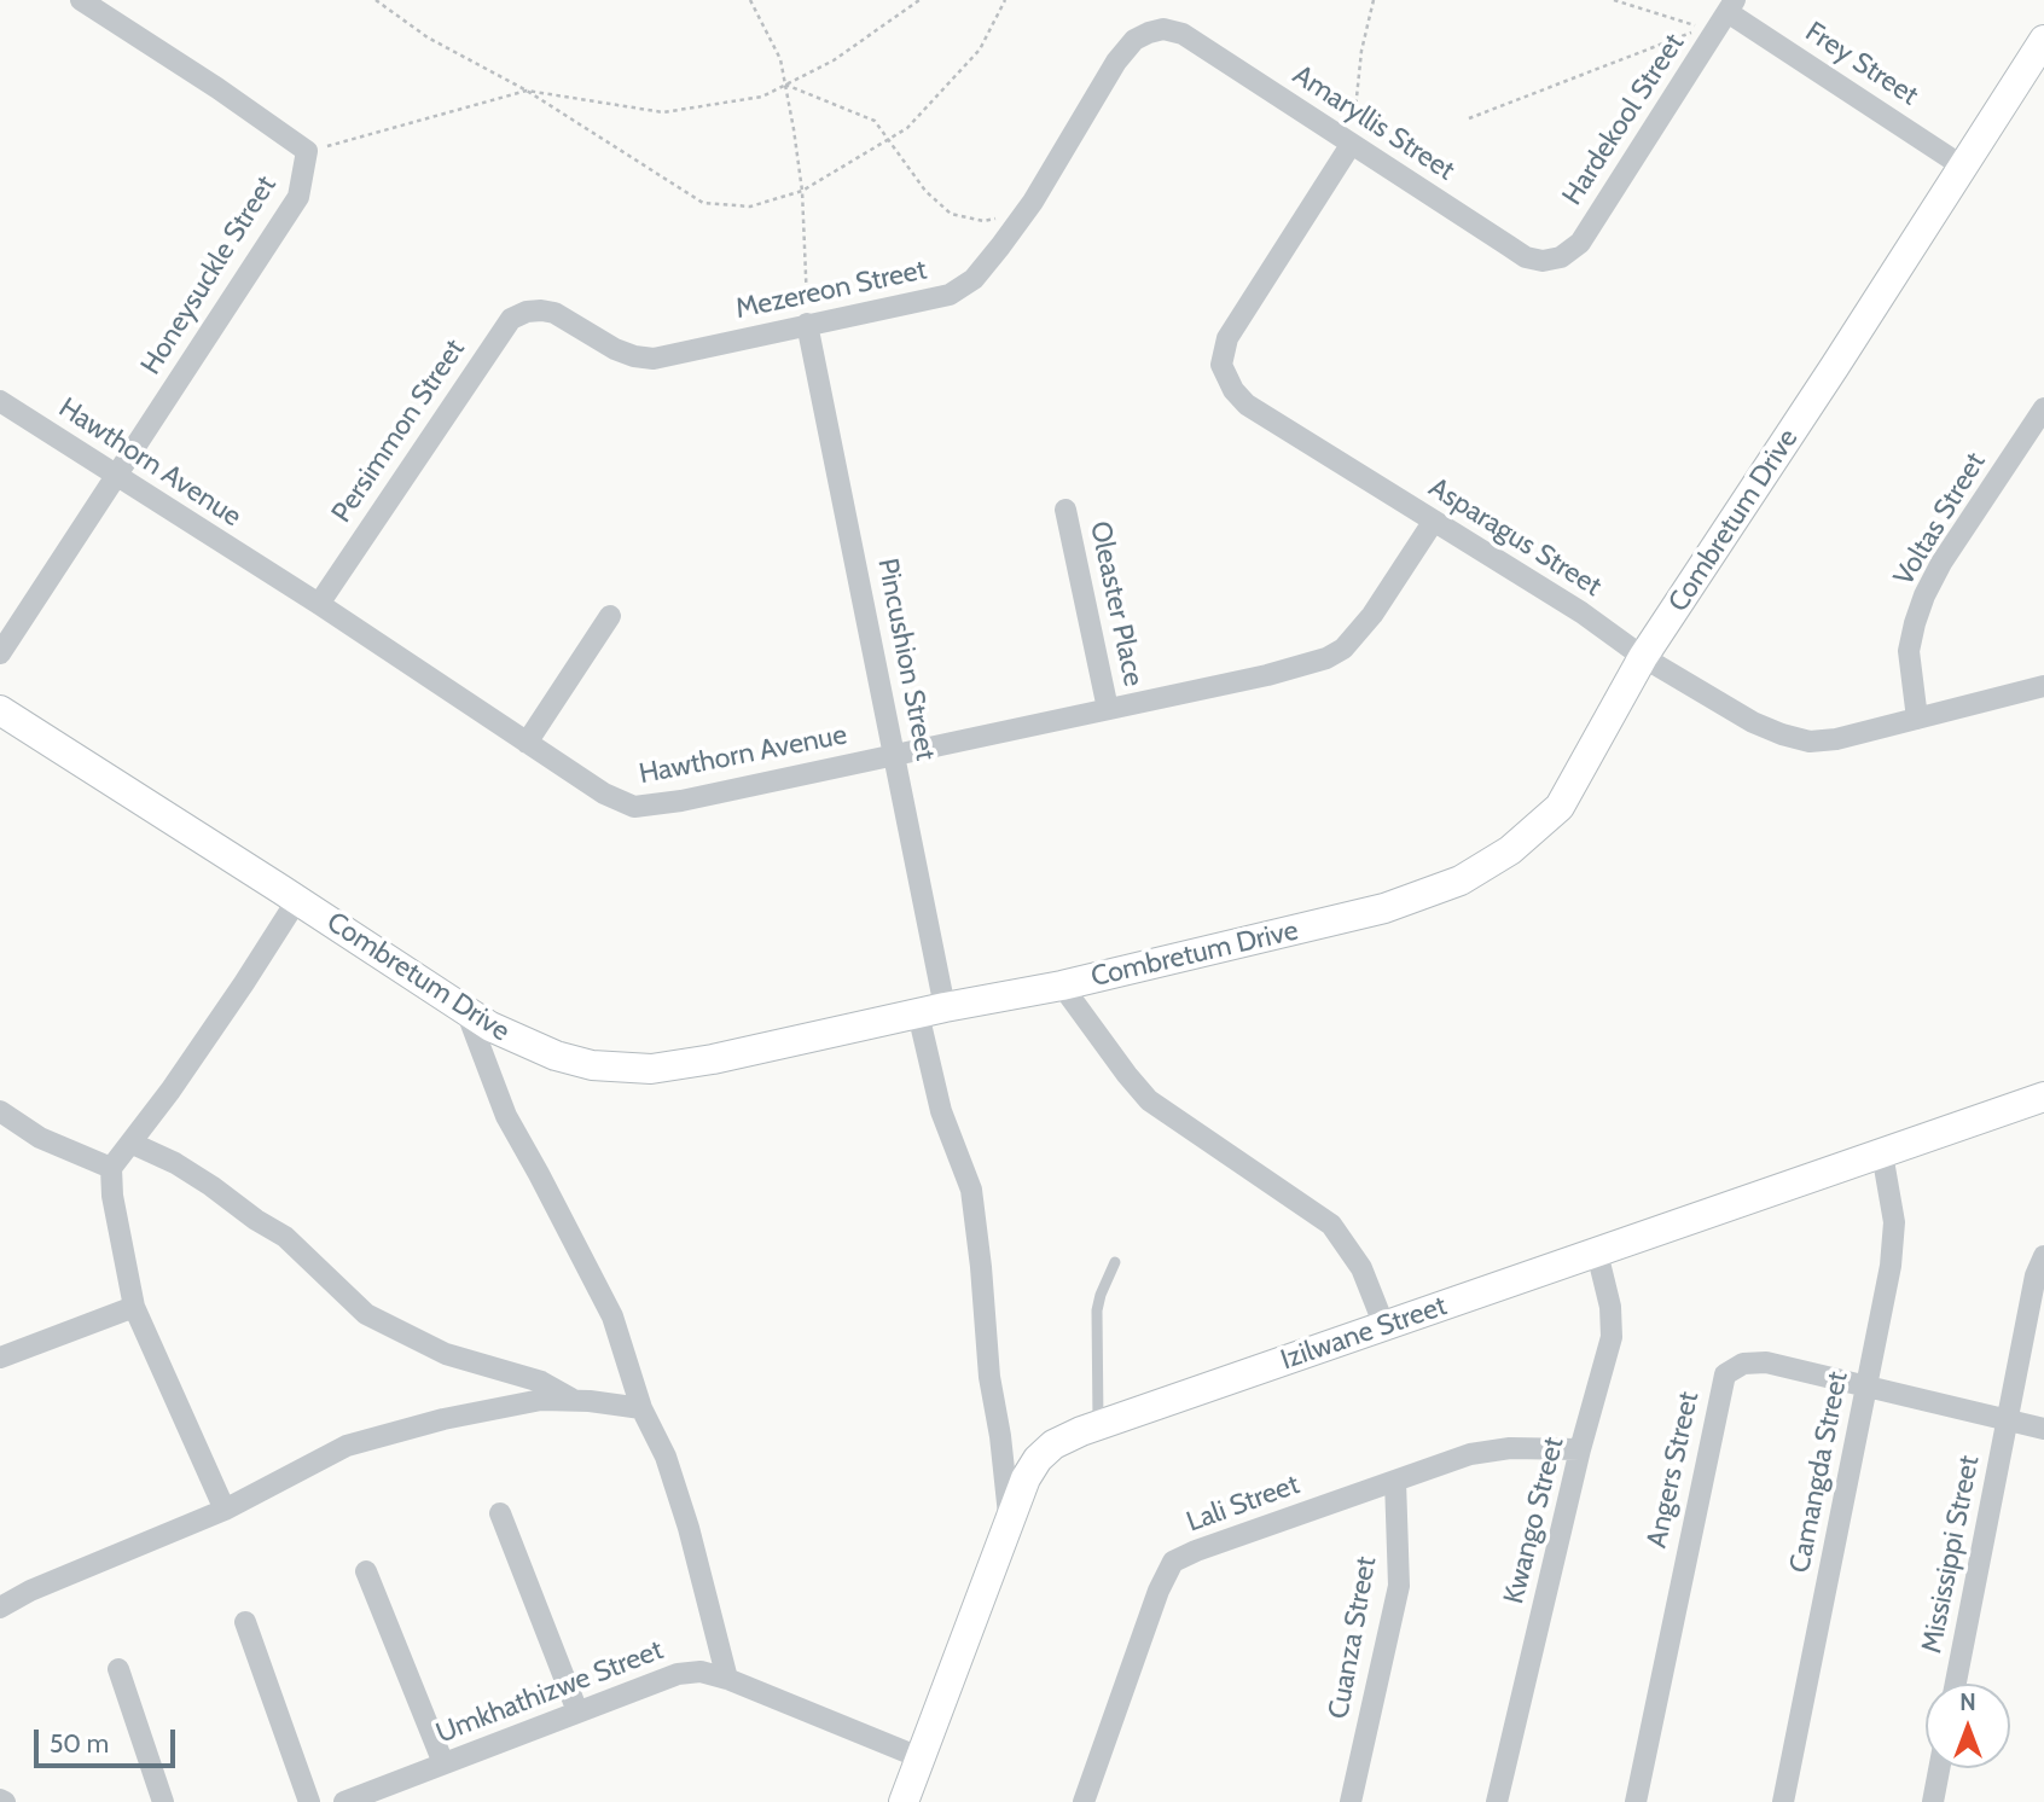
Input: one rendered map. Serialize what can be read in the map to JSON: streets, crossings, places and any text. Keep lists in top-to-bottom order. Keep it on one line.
{"streets":{"street":["Frey Street","Hardekool Street","Amaryllis Street","Honeysuckle Street","Mezereon Street","Persimmon Street","Hawthorn Avenue","Voltas Street","Combretum Drive","Asparagus Street","Oleaster Place","Pincushion Street","Izilwane Street","Angers Street","Camangda Street","Lali Street","Kwango Street","Mississippi Street","Cuanza Street","Umkhathizwe Street"]},"crossings":[["Frey Street","Hardekool Street"],["Frey Street","Combretum Drive"],["Hardekool Street","Amaryllis Street"],["Amaryllis Street","Mezereon Street"],["Amaryllis Street","Asparagus Street"],["Honeysuckle Street","Hawthorn Avenue"],["Mezereon Street","Persimmon Street"],["Mezereon Street","Pincushion Street"],["Persimmon Street","Hawthorn Avenue"],["Hawthorn Avenue","Asparagus Street"],["Hawthorn Avenue","Oleaster Place"],["Hawthorn Avenue","Pincushion Street"],["Voltas Street","Asparagus Street"],["Combretum Drive","Asparagus Street"],["Combretum Drive","Pincushion Street"],["Pincushion Street","Izilwane Street"],["Izilwane Street","Camangda Street"],["Izilwane Street","Kwango Street"],["Izilwane Street","Umkhathizwe Street"],["Angers Street","Camangda Street"],["Angers Street","Mississippi Street"],["Lali Street","Kwango Street"],["Lali Street","Cuanza Street"]],"scale_bar":"50 m","north":"top"}
